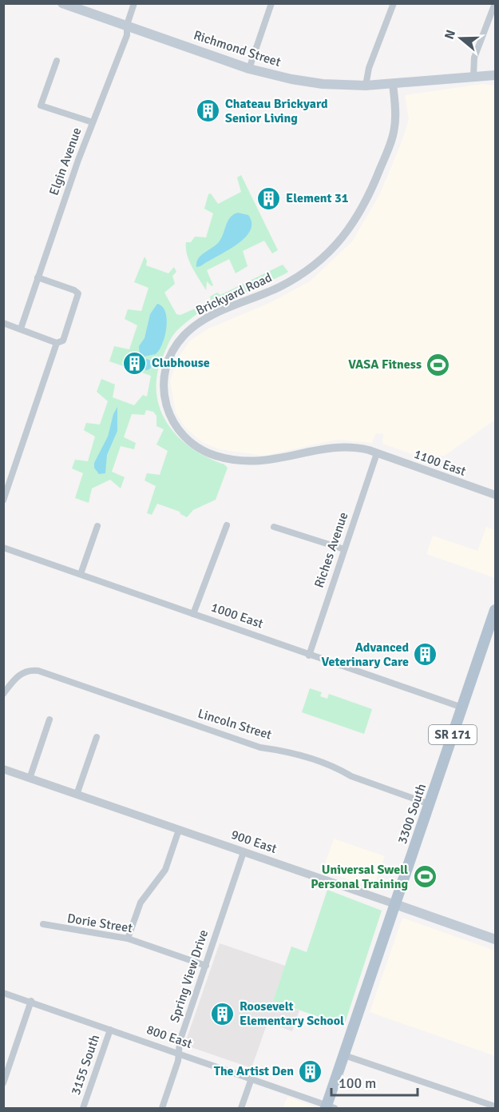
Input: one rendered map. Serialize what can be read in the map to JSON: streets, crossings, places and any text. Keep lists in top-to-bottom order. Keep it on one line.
{"streets":{"main road":["Richmond Street","SR 171","3300 South","900 East"],"street":["Elgin Avenue","Brickyard Road","1100 East","Riches Avenue","1000 East","Lincoln Street","Dorie Street","Spring View Drive","800 East","3155 South"]},"crossings":[["Richmond Street","Elgin Avenue"],["Richmond Street","Brickyard Road"],["Brickyard Road","1100 East"],["Brickyard Road","Riches Avenue"],["1100 East","Riches Avenue"],["Riches Avenue","1000 East"],["1000 East","3300 South"],["Lincoln Street","3300 South"],["3300 South","900 East"],["3300 South","800 East"],["900 East","Spring View Drive"],["Dorie Street","Spring View Drive"],["Spring View Drive","800 East"],["800 East","3155 South"]],"places":{"building":["Chateau Brickyard Senior Living","Element 31","Clubhouse","Advanced Veterinary Care","Roosevelt Elementary School","The Artist Den"],"sports":["VASA Fitness","Universal Swell Personal Training"]},"scale_bar":"100 m","north":"left"}
